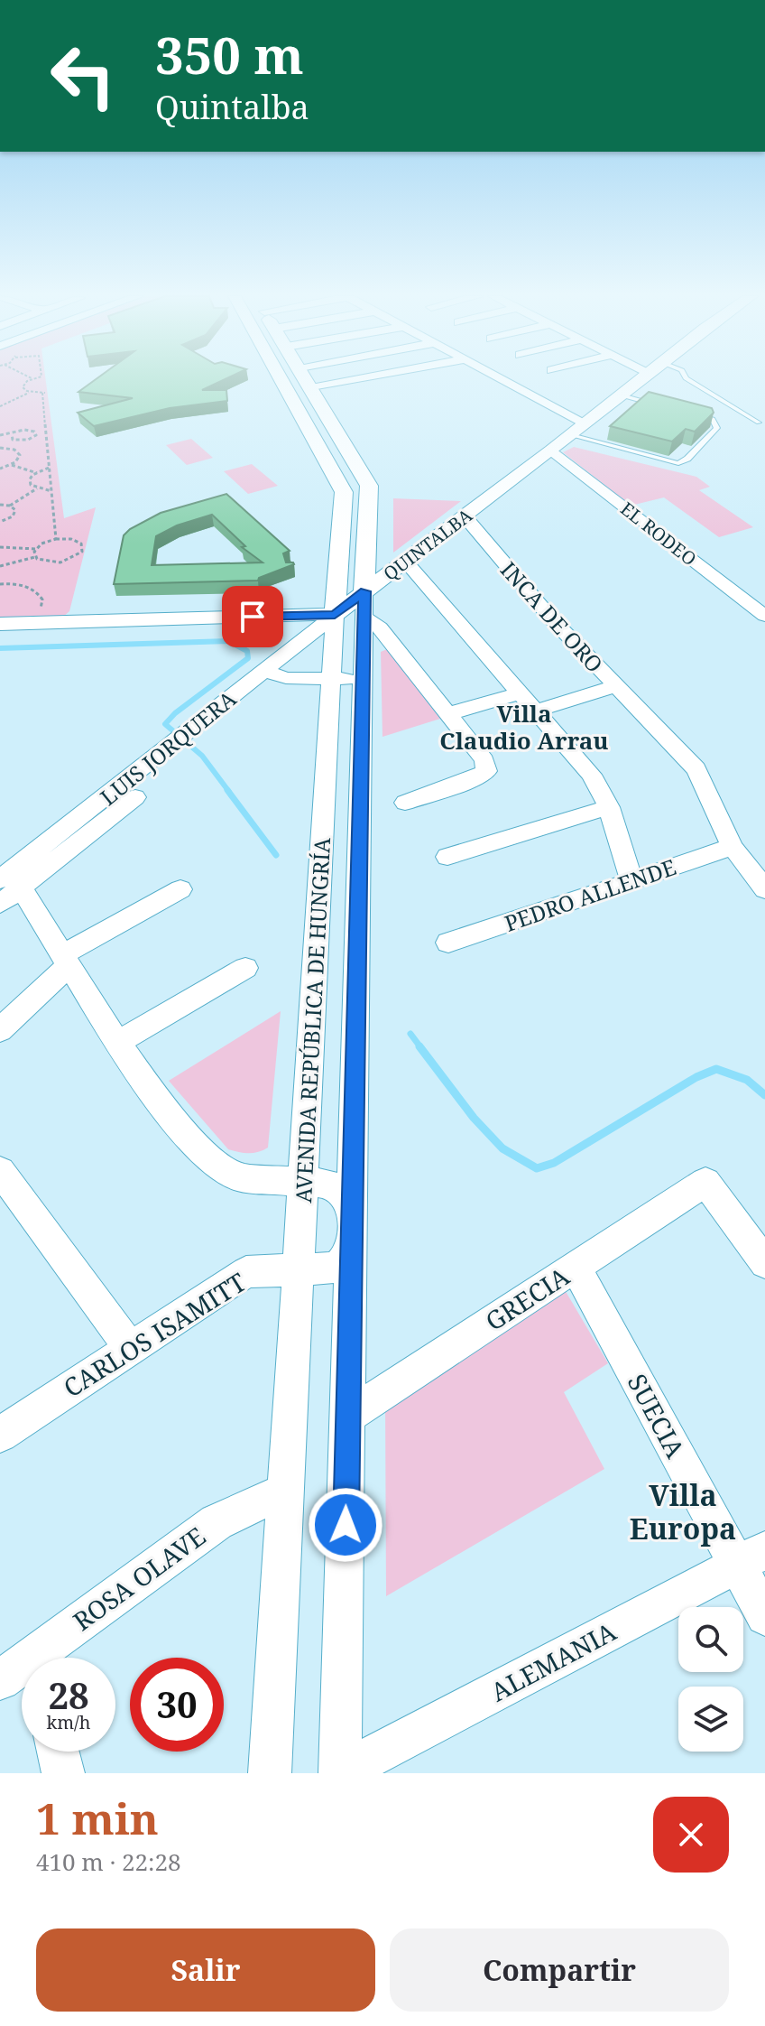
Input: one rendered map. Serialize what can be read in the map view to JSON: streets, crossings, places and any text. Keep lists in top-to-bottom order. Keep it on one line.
{"streets":{"street":["EL RODEO","QUINTALBA","INCA DE ORO","LUIS JORQUERA","PEDRO ALLENDE","AVENIDA REPÚBLICA DE HUNGRÍA","GRECIA","CARLOS ISAMITT","SUECIA","ROSA OLAVE","ALEMANIA"]},"crossings":[["EL RODEO","QUINTALBA"],["QUINTALBA","INCA DE ORO"],["QUINTALBA","LUIS JORQUERA"],["QUINTALBA","AVENIDA REPÚBLICA DE HUNGRÍA"],["INCA DE ORO","PEDRO ALLENDE"],["LUIS JORQUERA","AVENIDA REPÚBLICA DE HUNGRÍA"],["AVENIDA REPÚBLICA DE HUNGRÍA","CARLOS ISAMITT"],["AVENIDA REPÚBLICA DE HUNGRÍA","ROSA OLAVE"],["GRECIA","SUECIA"],["SUECIA","ALEMANIA"]],"districts":["Villa Claudio Arrau","Villa Europa"],"page":{"turn":["350 m","Quintalba"],"speed":"28 km/h","limit":"30","heading":["1 min","410 m · 22:28"],"buttons":["Salir","Compartir"]}}
